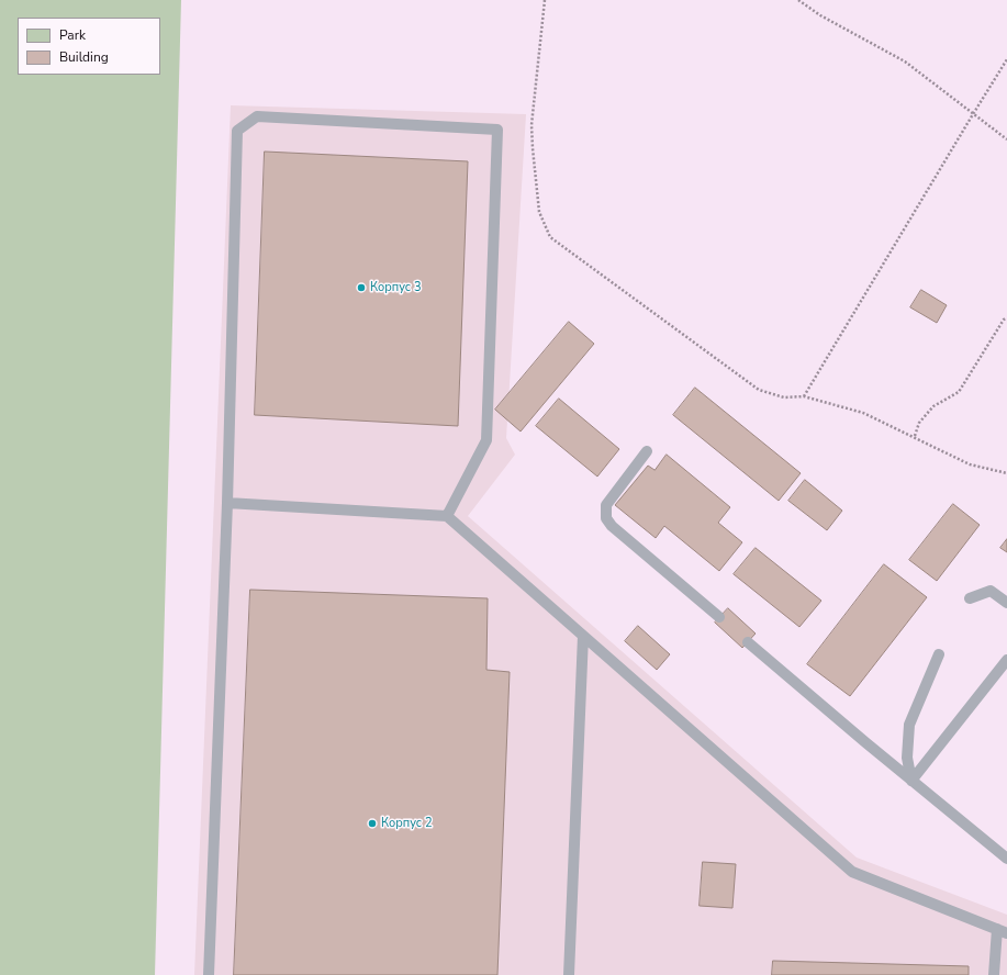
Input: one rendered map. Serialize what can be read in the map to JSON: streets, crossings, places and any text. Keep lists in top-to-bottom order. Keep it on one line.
{"places":["Корпус 3","Корпус 2"],"legend":["Park","Building"]}
